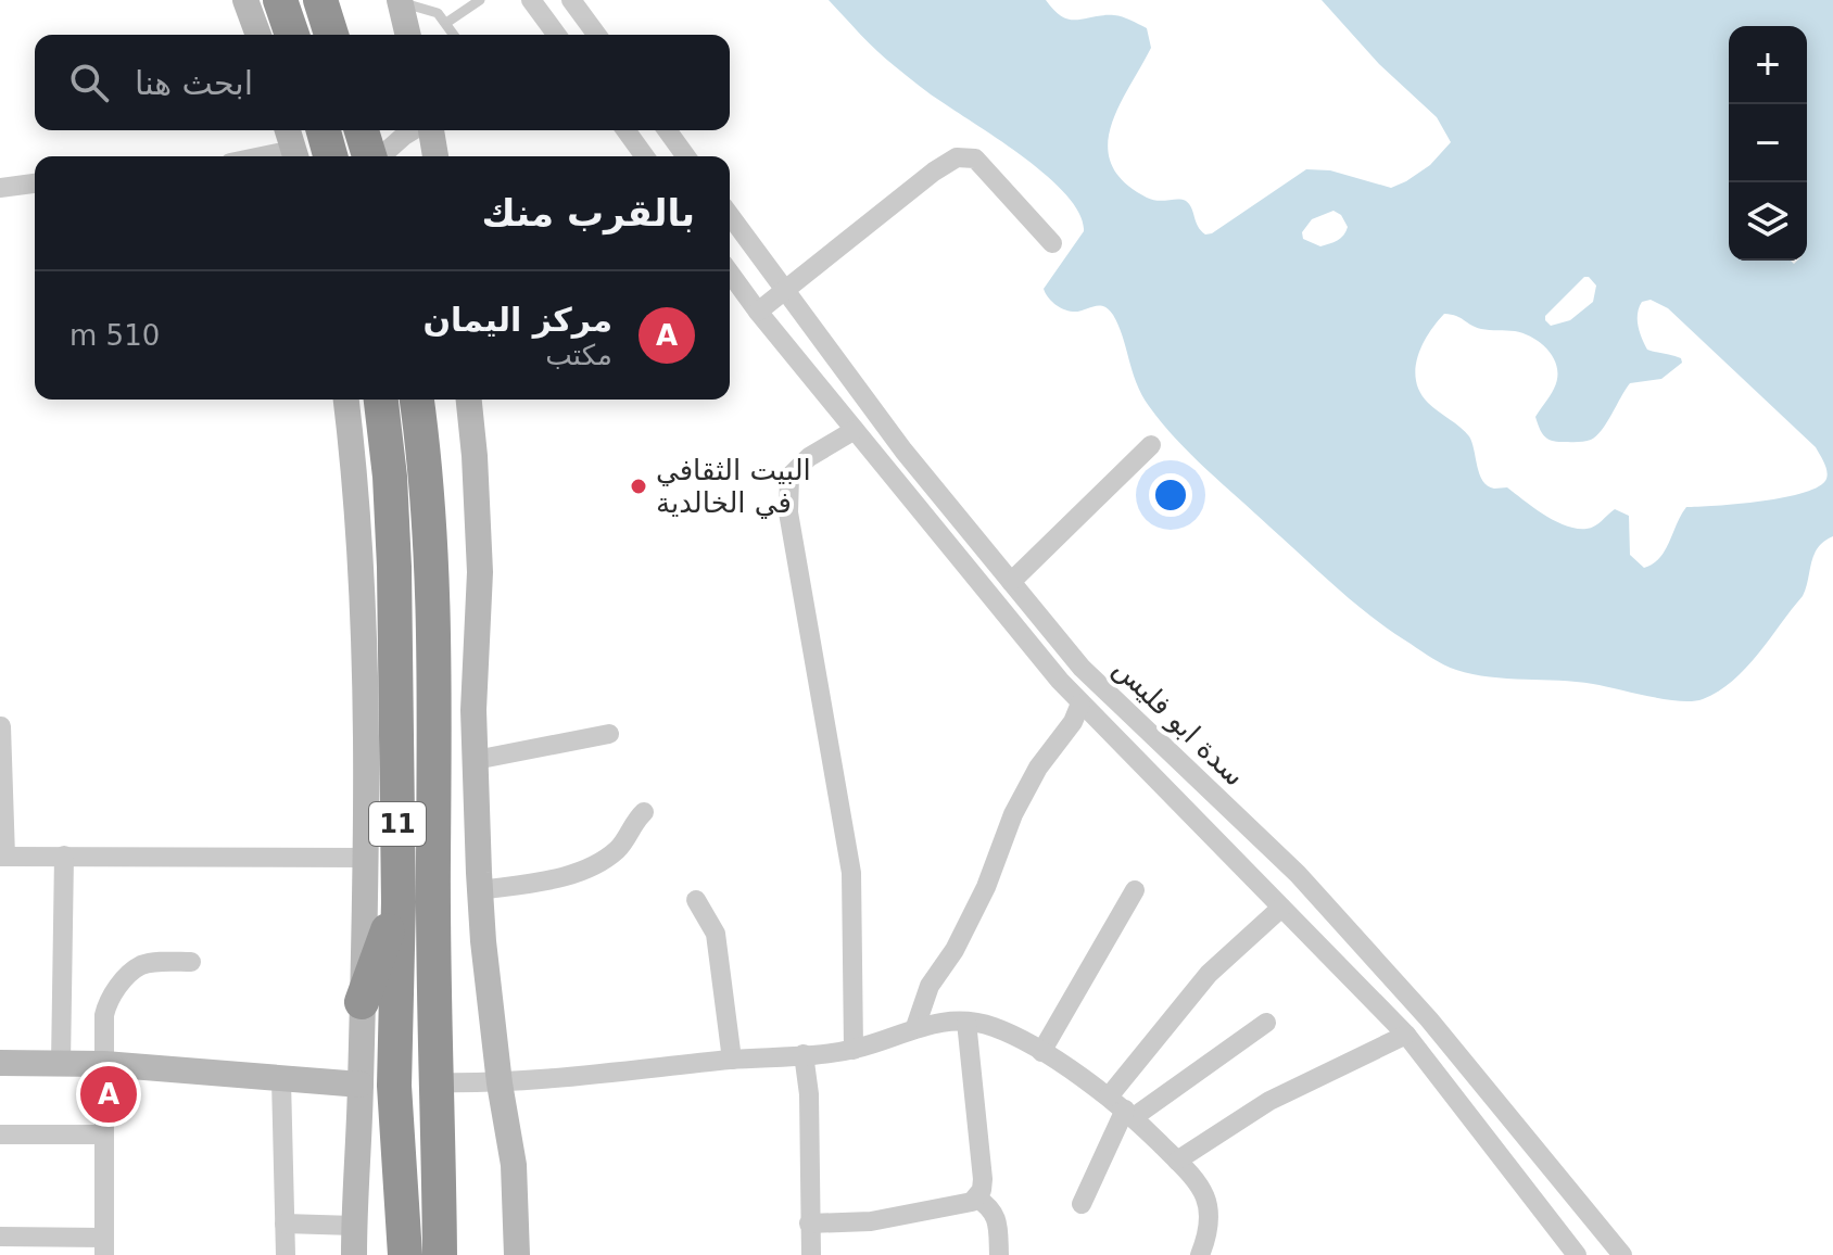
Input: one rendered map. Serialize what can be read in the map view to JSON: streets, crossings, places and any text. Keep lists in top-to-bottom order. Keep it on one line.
{"streets":{"highway":["11"],"street":["سدة ابو فليس"]},"places":["البيت الثقافي في الخالدية"],"page":{"map_buttons":["+","−"],"search":"ابحث هنا","heading":"بالقرب منك","list":[{"mark":"A","name":"مركز اليمان","note":"مكتب","value":"510 m"}],"pins":"A"}}
